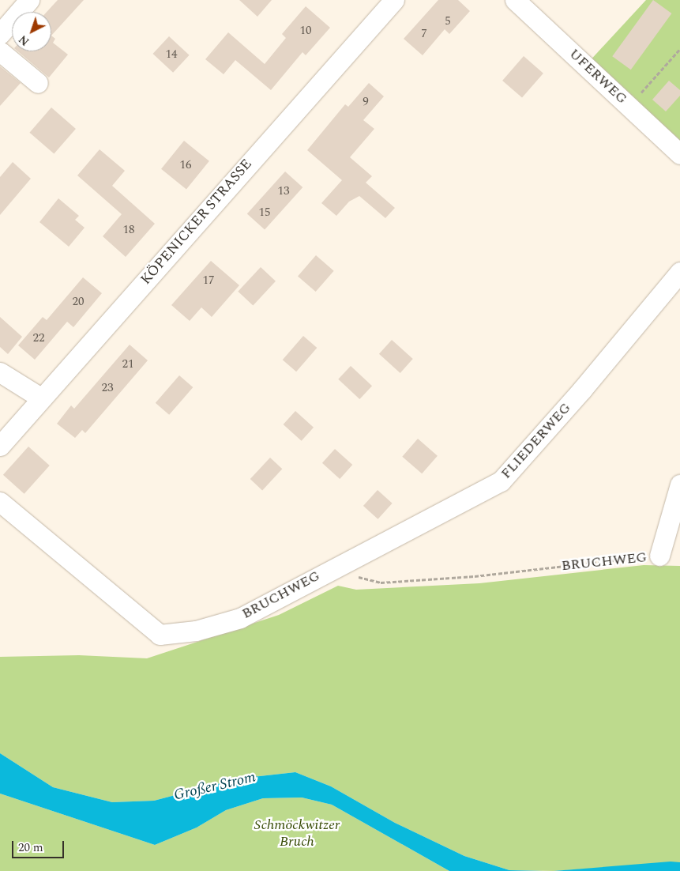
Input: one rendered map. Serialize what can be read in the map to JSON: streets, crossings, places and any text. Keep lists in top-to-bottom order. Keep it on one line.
{"streets":{"street":["UFERWEG","KÖPENICKER STRASSE","FLIEDERWEG","BRUCHWEG"]},"crossings":[["FLIEDERWEG","BRUCHWEG"]],"water":["Großer Strom"],"parks":["Schmöckwitzer Bruch"],"house_numbers":["5","10","7","14","9","16","13","15","18","17","20","22","21","23"],"scale_bar":"20 m","north":"bottom left"}
